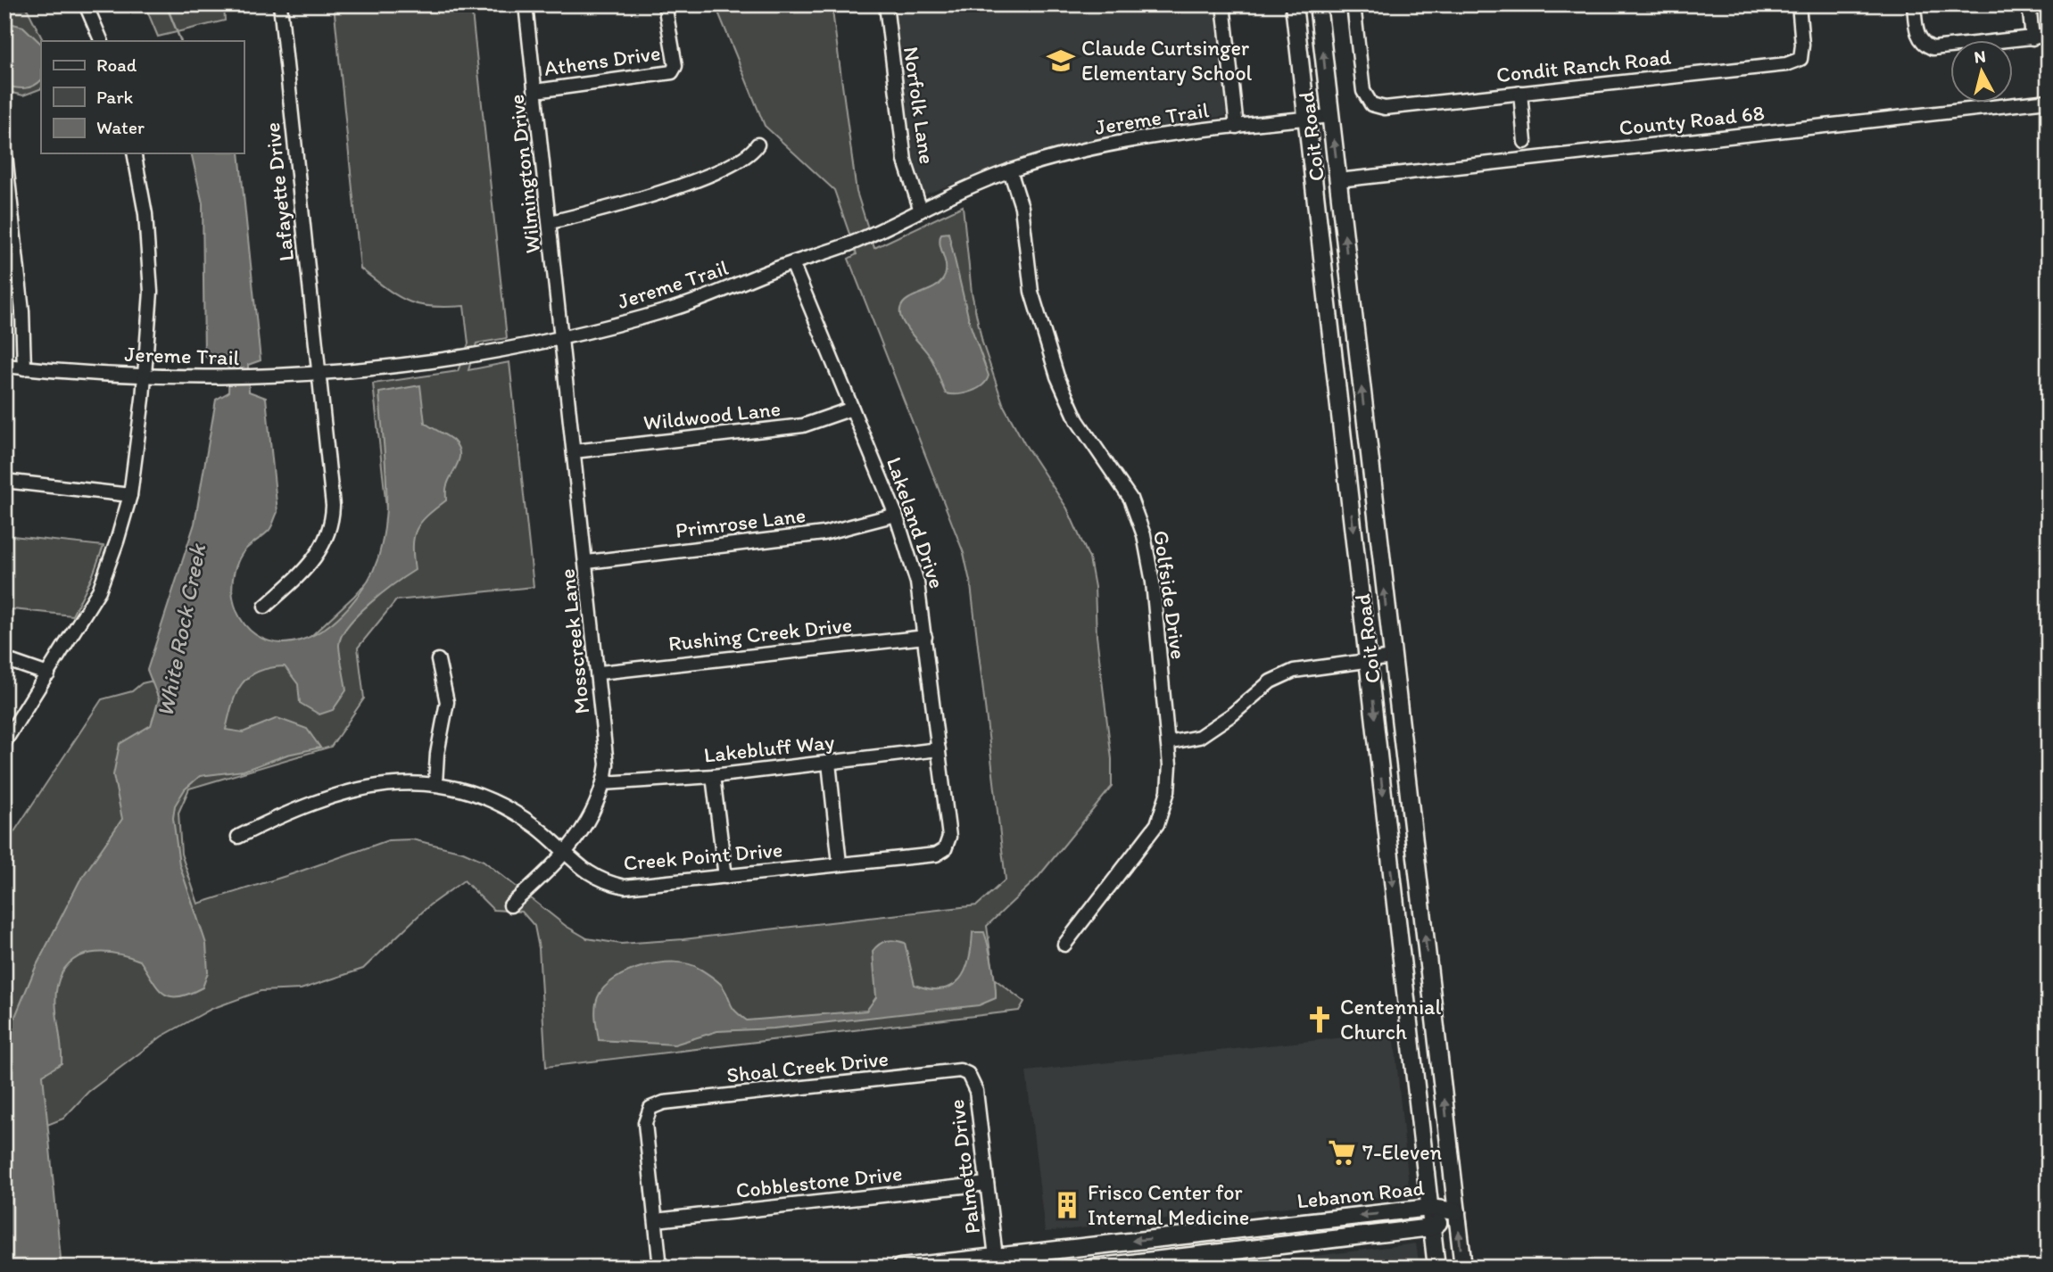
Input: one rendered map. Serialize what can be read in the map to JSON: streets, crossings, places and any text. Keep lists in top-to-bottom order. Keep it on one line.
{"streets":{"main road":["Coit Road","Lebanon Road"],"street":["Athens Drive","Condit Ranch Road","Norfolk Lane","Jereme Trail","County Road 68","Wilmington Drive","Lafayette Drive","Wildwood Lane","Primrose Lane","Lakeland Drive","Golfside Drive","Rushing Creek Drive","Mosscreek Lane","Lakebluff Way","Creek Point Drive","Shoal Creek Drive","Palmetto Drive","Cobblestone Drive"]},"crossings":[["Athens Drive","Wilmington Drive"],["Norfolk Lane","Jereme Trail"],["Jereme Trail","Coit Road"],["Jereme Trail","Wilmington Drive"],["Jereme Trail","Lafayette Drive"],["Jereme Trail","Lakeland Drive"],["Jereme Trail","Golfside Drive"],["Jereme Trail","Mosscreek Lane"],["County Road 68","Coit Road"],["Coit Road","Lebanon Road"],["Wilmington Drive","Mosscreek Lane"],["Wildwood Lane","Lakeland Drive"],["Wildwood Lane","Mosscreek Lane"],["Primrose Lane","Lakeland Drive"],["Primrose Lane","Mosscreek Lane"],["Lakeland Drive","Rushing Creek Drive"],["Lakeland Drive","Lakebluff Way"],["Lakeland Drive","Creek Point Drive"],["Rushing Creek Drive","Mosscreek Lane"],["Mosscreek Lane","Lakebluff Way"],["Mosscreek Lane","Creek Point Drive"],["Shoal Creek Drive","Palmetto Drive"],["Shoal Creek Drive","Cobblestone Drive"],["Palmetto Drive","Cobblestone Drive"],["Palmetto Drive","Lebanon Road"]],"water":["White Rock Creek"],"places":{"school or university":["Claude Curtsinger Elementary School"],"church":["Centennial Church"],"supermarket":["7-Eleven"],"building":["Frisco Center for Internal Medicine"]},"legend":["Road","Park","Water"],"north":"top"}
